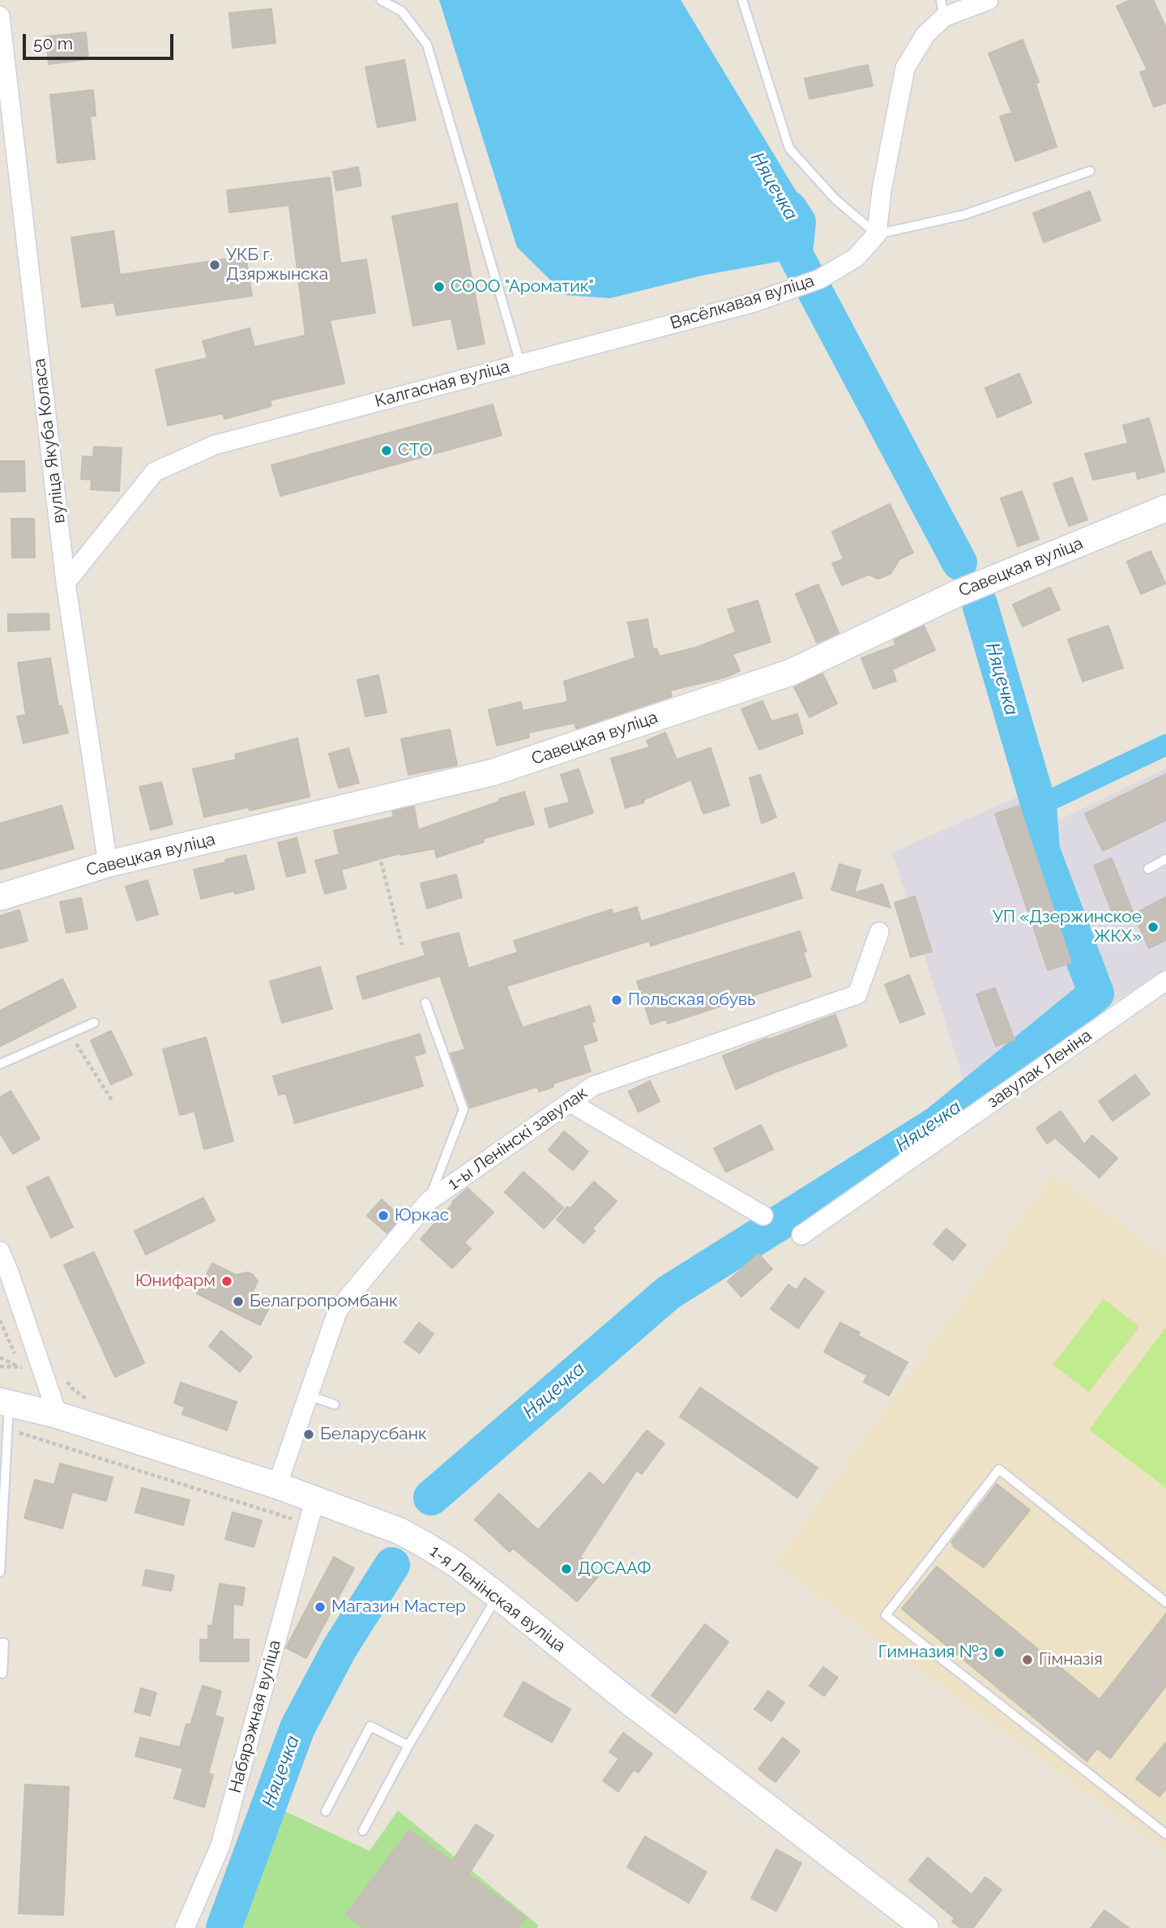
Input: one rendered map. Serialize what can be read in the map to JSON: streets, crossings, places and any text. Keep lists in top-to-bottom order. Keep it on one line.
{"streets":{"street":["Вясёлкавая вуліца","Калгасная вуліца","вуліца Якуба Коласа","Савецкая вуліца","завулак Леніна","1-ы Ленінскі завулак","1-я Ленінская вуліца","Набярэжная вуліца"]},"crossings":[["Вясёлкавая вуліца","Калгасная вуліца"],["Калгасная вуліца","вуліца Якуба Коласа"],["вуліца Якуба Коласа","Савецкая вуліца"],["1-ы Ленінскі завулак","1-я Ленінская вуліца"],["1-я Ленінская вуліца","Набярэжная вуліца"]],"water":["Няцечка"],"places":["УКБ г. Дзяржынска","СООО \"Ароматик\"","СТО","УП «Дзержинское ЖКХ»","Польская обувь","Юркас","Юнифарм","Белагропромбанк","Беларусбанк","ДОСААФ","Магазин Мастер","Гимназия №3","Гімназія"],"scale_bar":"50 m"}
